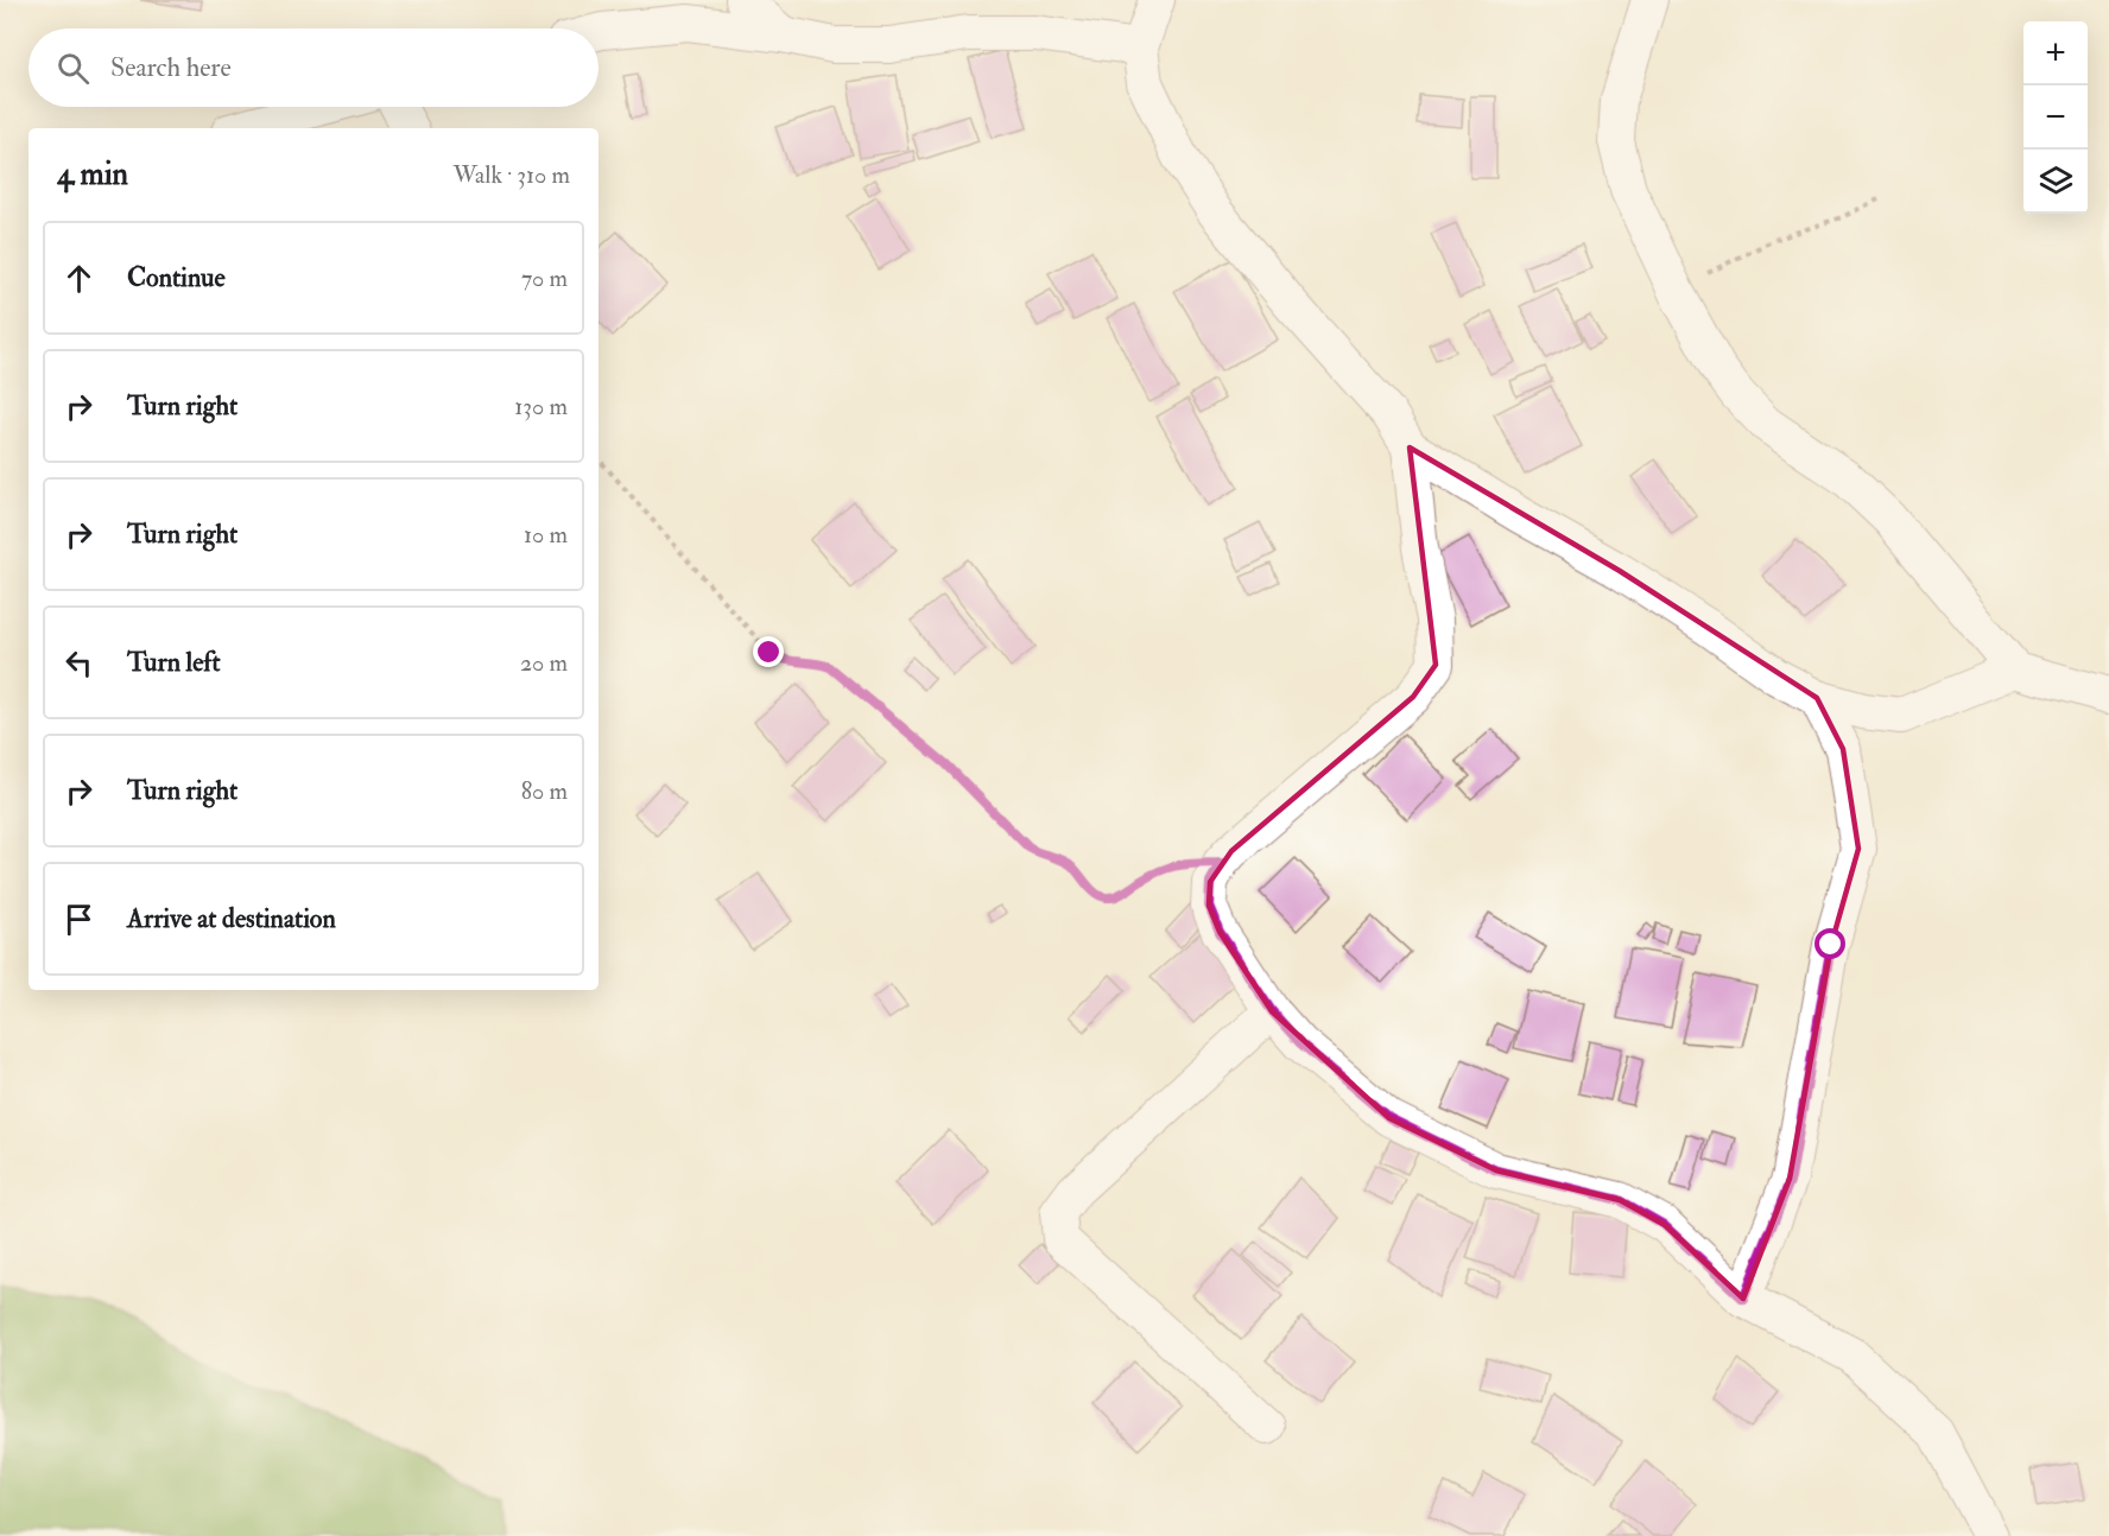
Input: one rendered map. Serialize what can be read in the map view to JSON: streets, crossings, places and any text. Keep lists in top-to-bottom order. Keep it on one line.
{"page":{"map_buttons":["+","−"],"search":"Search here","heading":["4 min","Walk · 310 m"],"list":[["Continue","70 m"],["Turn right","130 m"],["Turn right","10 m"],["Turn left","20 m"],["Turn right","80 m"],"Arrive at destination"]}}
